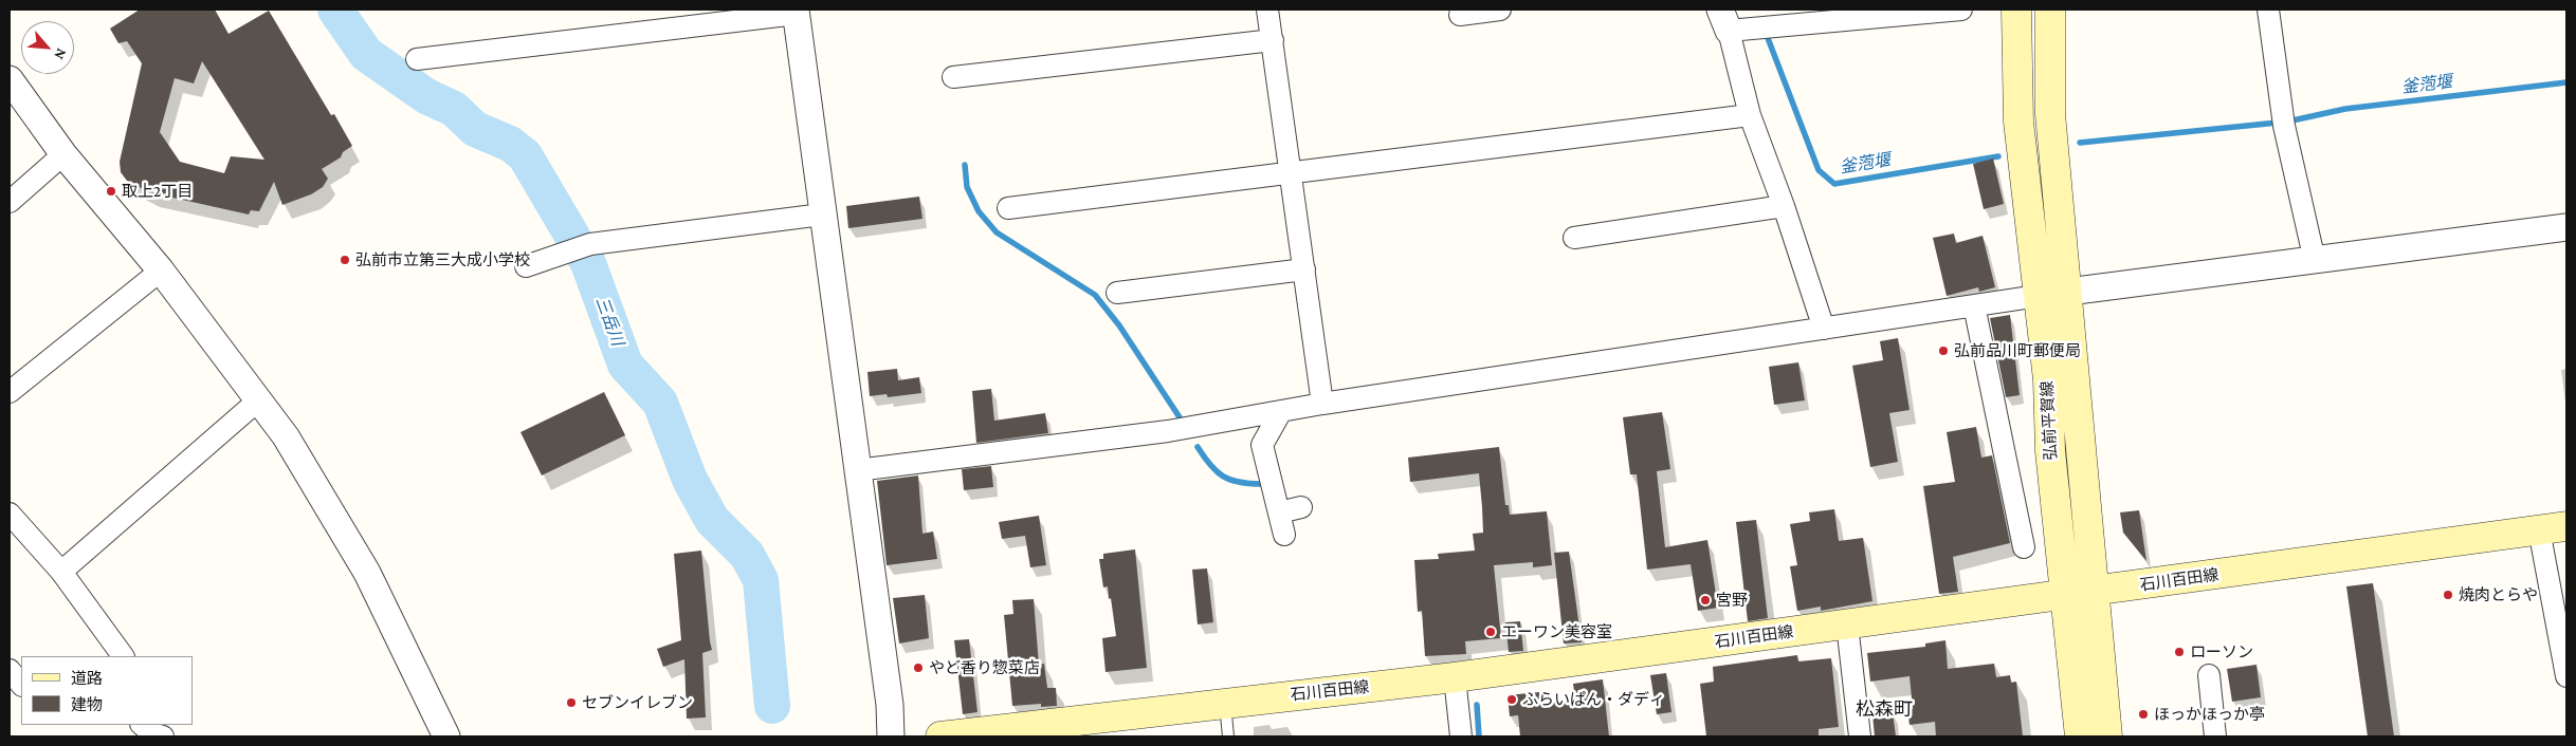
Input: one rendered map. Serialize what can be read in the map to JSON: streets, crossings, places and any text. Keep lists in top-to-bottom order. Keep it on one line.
{"streets":{"main road":["弘前平賀線","石川百田線"]},"crossings":[["弘前平賀線","石川百田線"]],"districts":["松森町"],"water":["釜萢堰","三岳川"],"places":["取上2丁目","弘前市立第三大成小学校","弘前品川町郵便局","焼肉とらや","宮野","エーワン美容室","ローソン","やど香り惣菜店","ふらいぱん・ダディ","セブンイレブン","ほっかほっか亭"],"legend":["道路","建物"],"north":"bottom right"}
